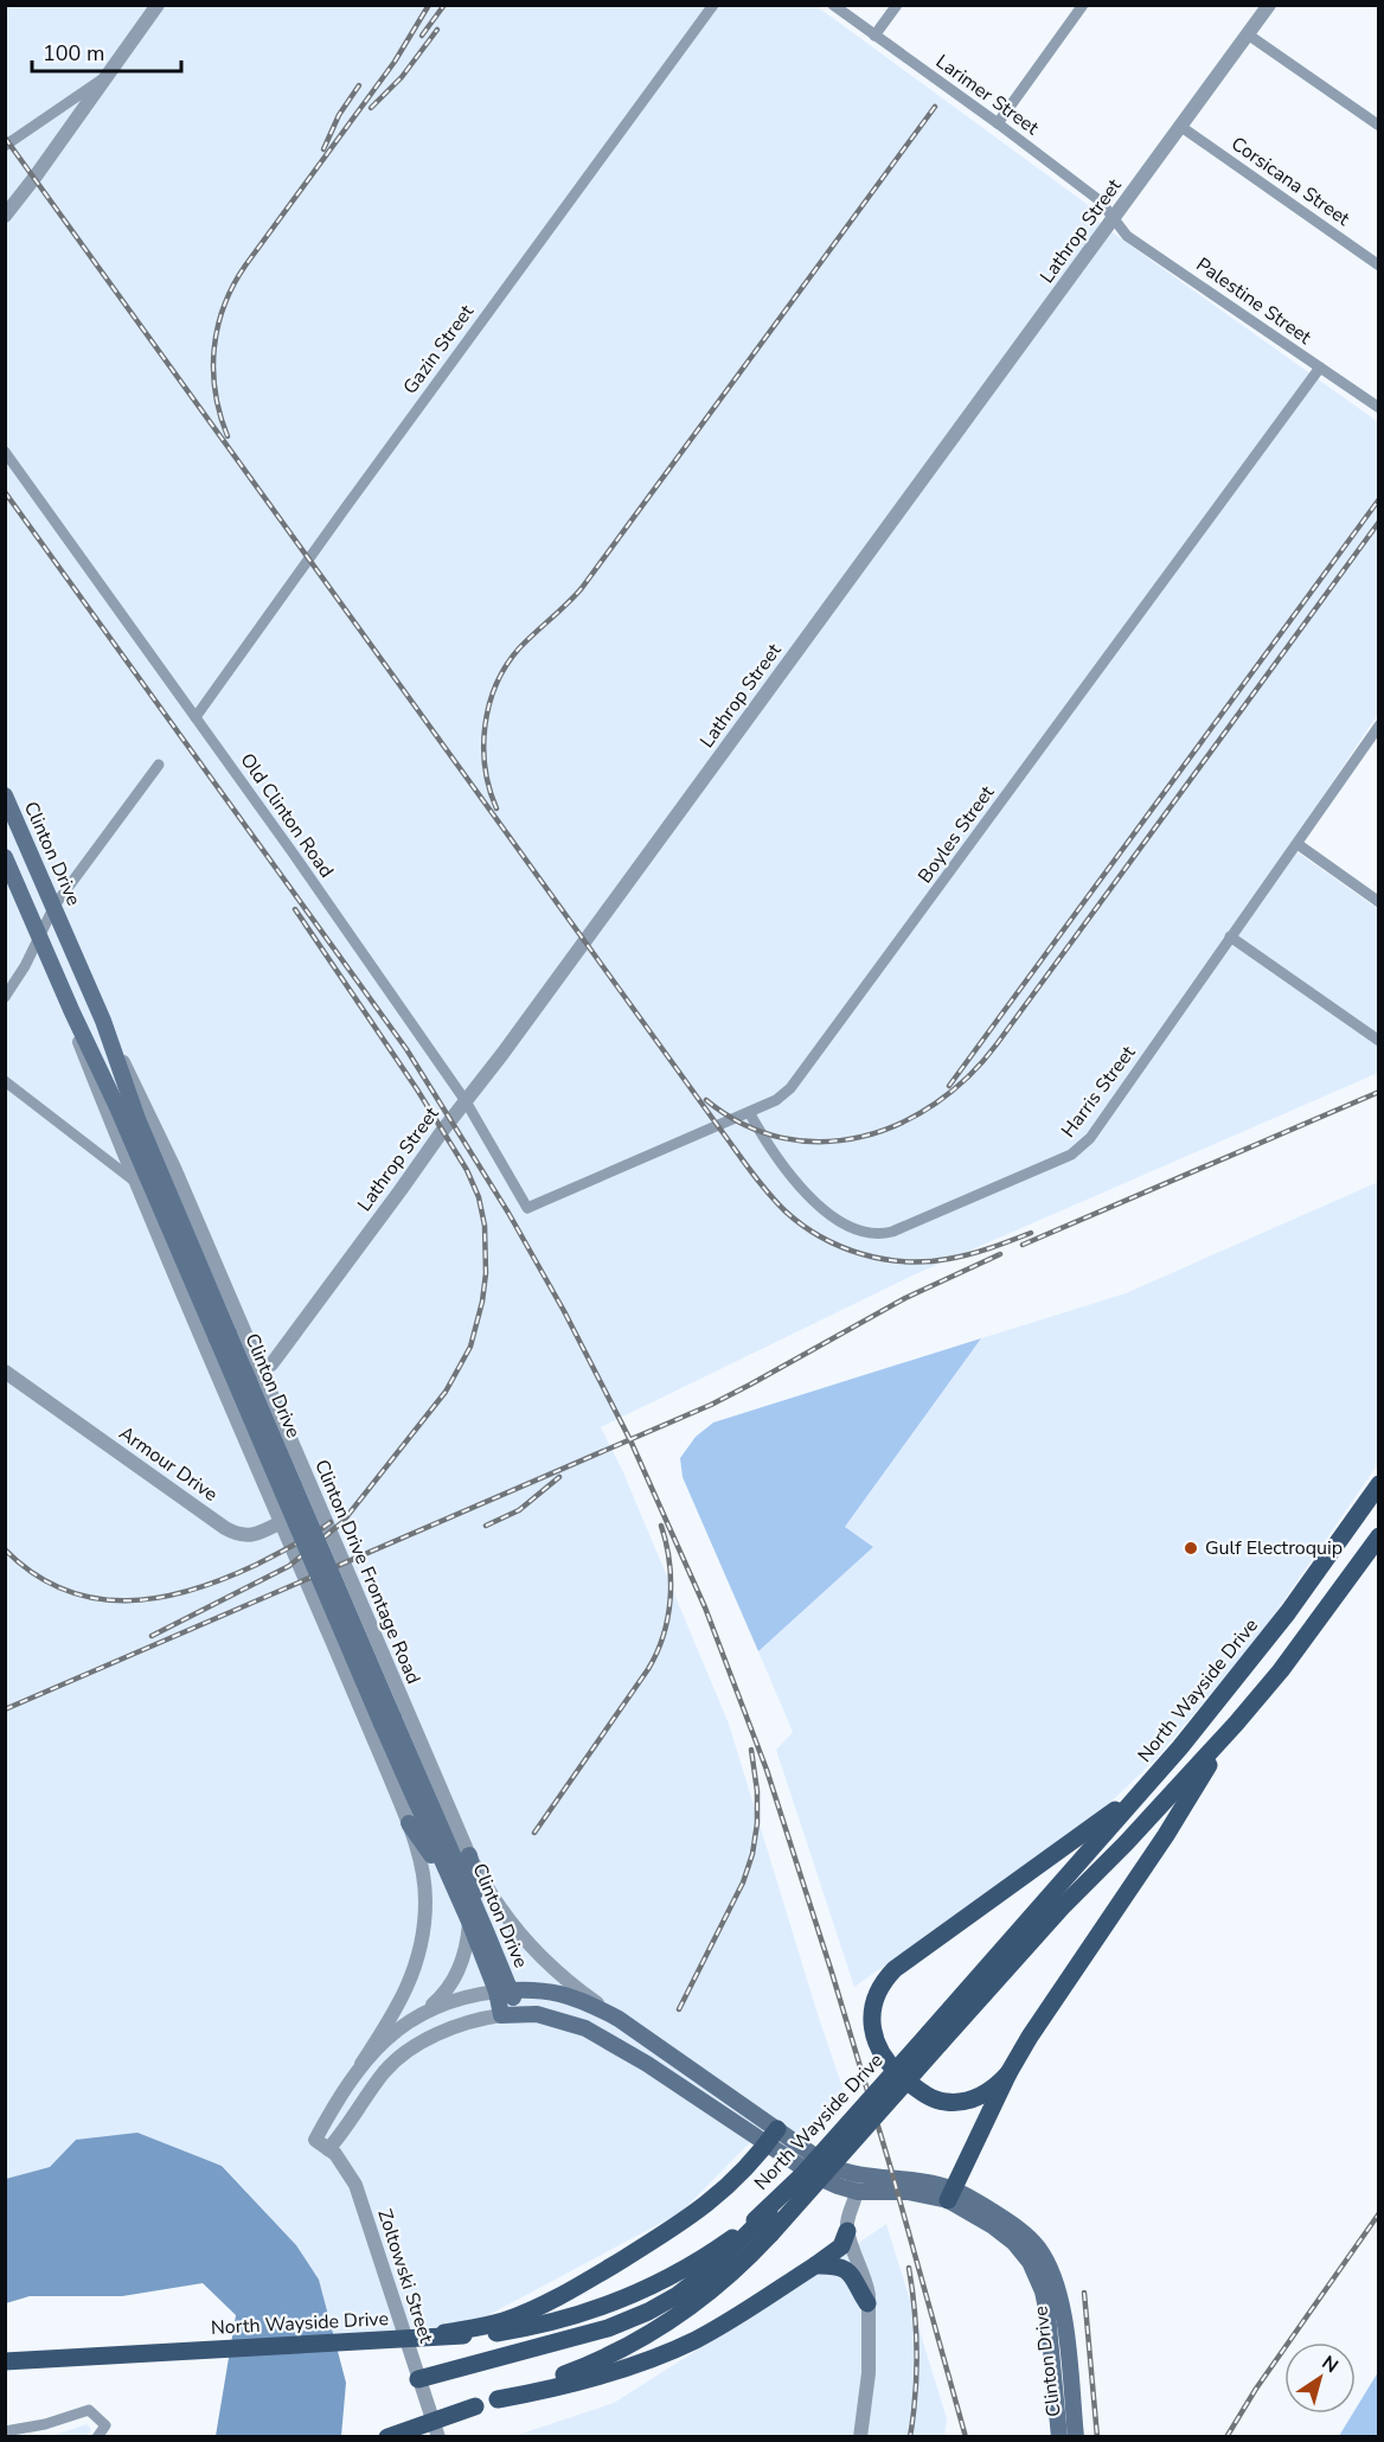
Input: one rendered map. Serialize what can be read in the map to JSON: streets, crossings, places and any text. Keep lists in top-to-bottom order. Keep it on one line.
{"streets":{"main road":["Clinton Drive","North Wayside Drive"],"street":["Larimer Street","Corsicana Street","Lathrop Street","Palestine Street","Gazin Street","Old Clinton Road","Boyles Street","Harris Street","Armour Drive","Clinton Drive Frontage Road","Zoltowski Street"]},"crossings":[["Larimer Street","Lathrop Street"],["Larimer Street","Palestine Street"],["Corsicana Street","Lathrop Street"],["Lathrop Street","Palestine Street"],["Lathrop Street","Old Clinton Road"],["Lathrop Street","Clinton Drive Frontage Road"],["Palestine Street","Boyles Street"],["Gazin Street","Old Clinton Road"],["Old Clinton Road","Boyles Street"],["Boyles Street","Harris Street"],["Clinton Drive","Clinton Drive Frontage Road"],["Armour Drive","Clinton Drive Frontage Road"]],"places":["Gulf Electroquip"],"scale_bar":"100 m","north":"top right"}
